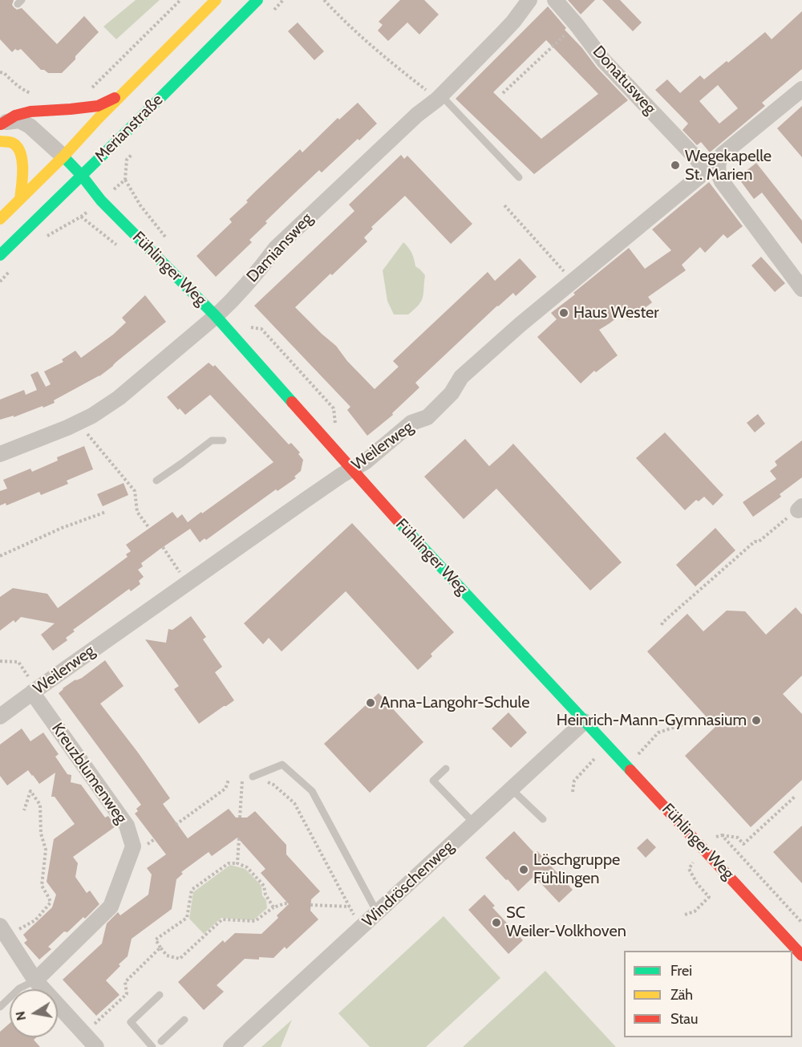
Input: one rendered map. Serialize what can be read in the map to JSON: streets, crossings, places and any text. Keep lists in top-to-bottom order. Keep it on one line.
{"streets":{"street":["Donatusweg","Merianstraße","Damiansweg","Fühlinger Weg","Weilerweg","Kreuzblumenweg","Windröschenweg"]},"crossings":[["Donatusweg","Weilerweg"],["Merianstraße","Fühlinger Weg"],["Damiansweg","Fühlinger Weg"],["Fühlinger Weg","Weilerweg"],["Fühlinger Weg","Windröschenweg"],["Weilerweg","Kreuzblumenweg"]],"places":["Wegekapelle St. Marien","Haus Wester","Anna-Langohr-Schule","Heinrich-Mann-Gymnasium","Löschgruppe Fühlingen","SC Weiler-Volkhoven"],"legend":["Frei","Zäh","Stau"],"north":"left"}
